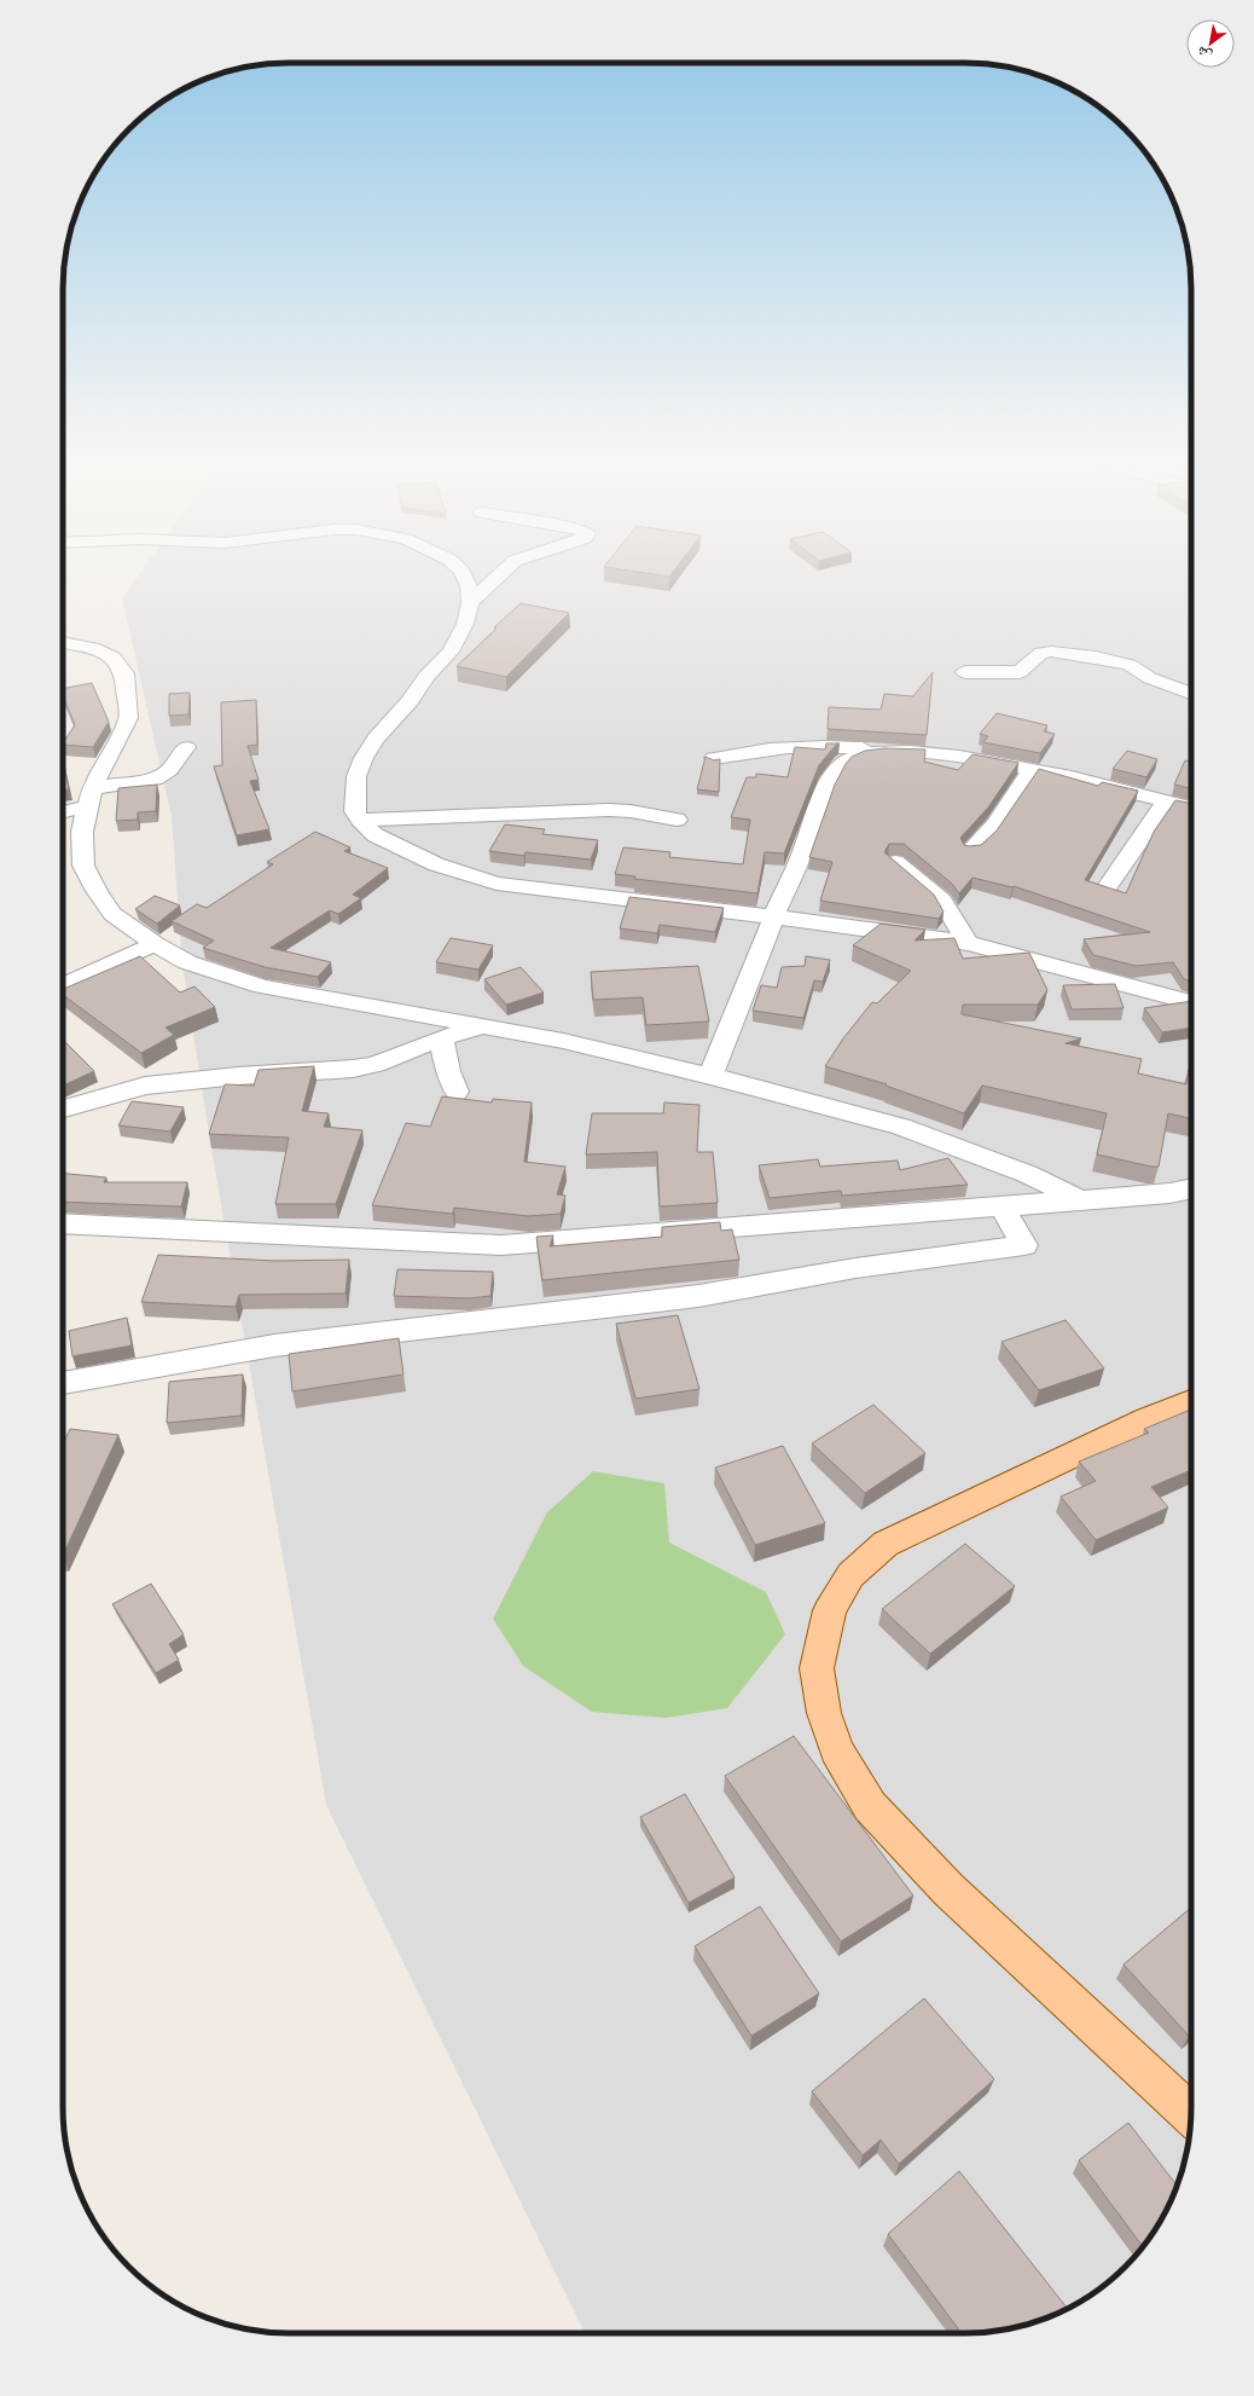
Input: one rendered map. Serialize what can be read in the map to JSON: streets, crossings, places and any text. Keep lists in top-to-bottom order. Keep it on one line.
{"north":"bottom left"}
